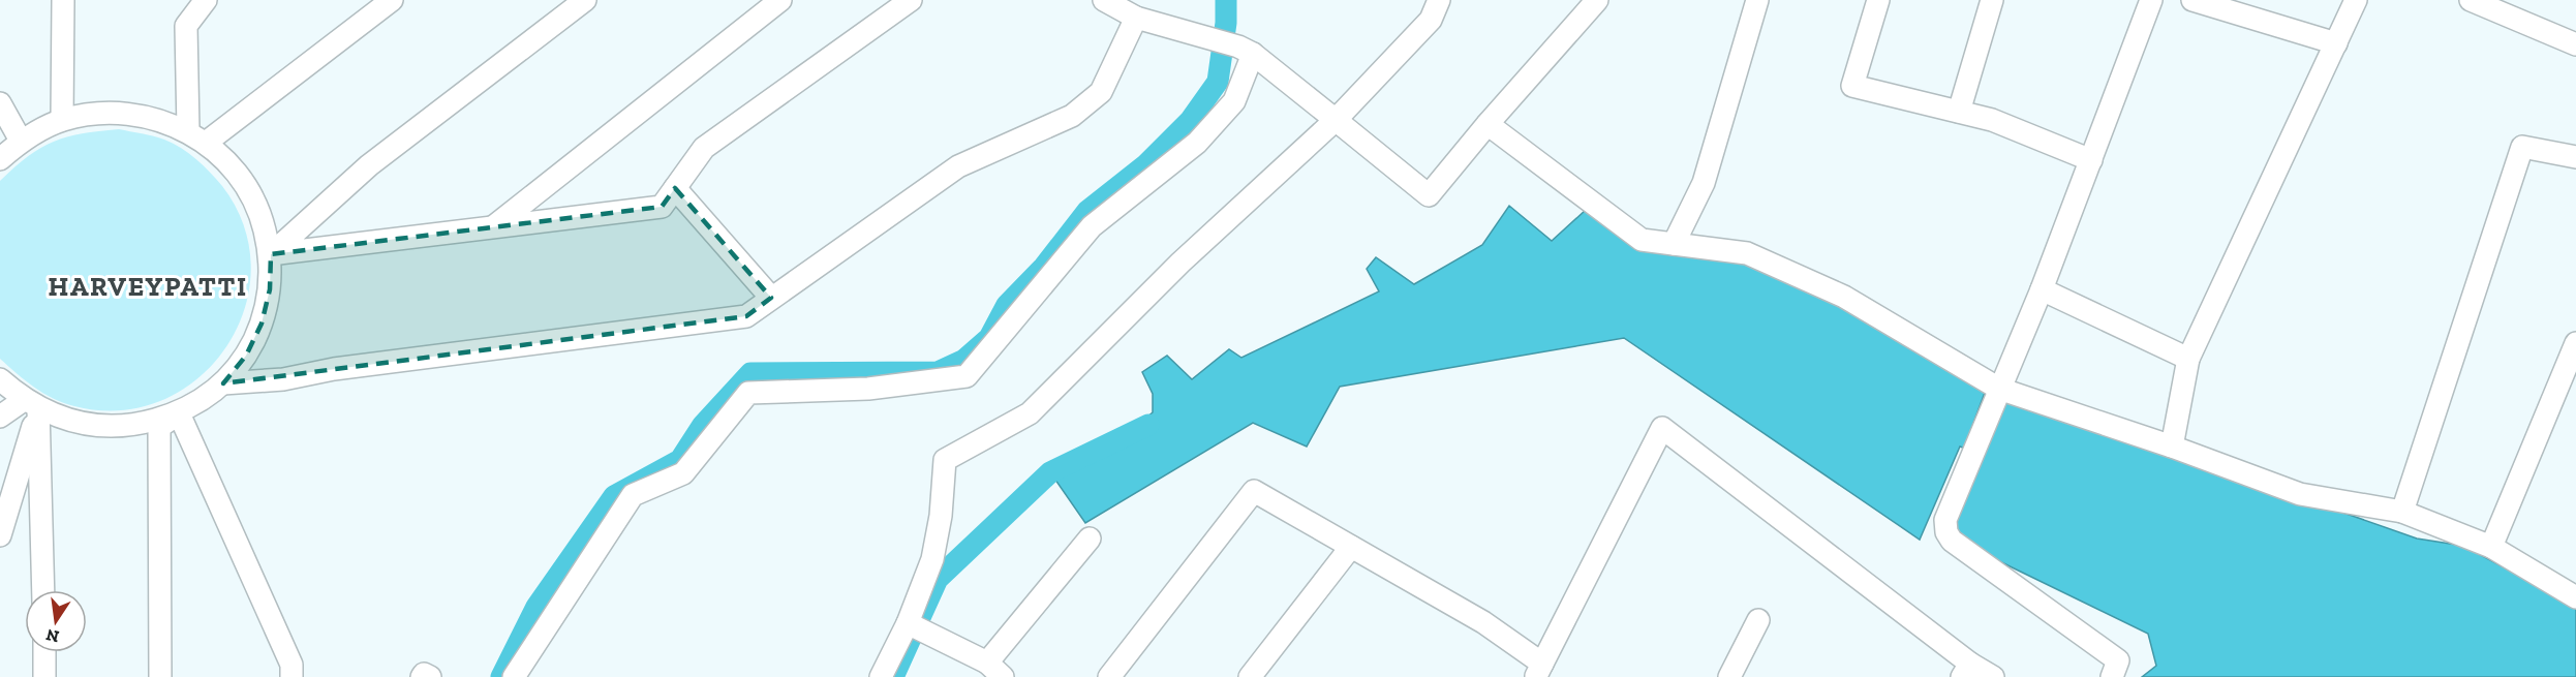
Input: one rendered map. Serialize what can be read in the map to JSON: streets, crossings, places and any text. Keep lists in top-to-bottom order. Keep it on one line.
{"districts":["HARVEYPATTI"],"north":"bottom"}
